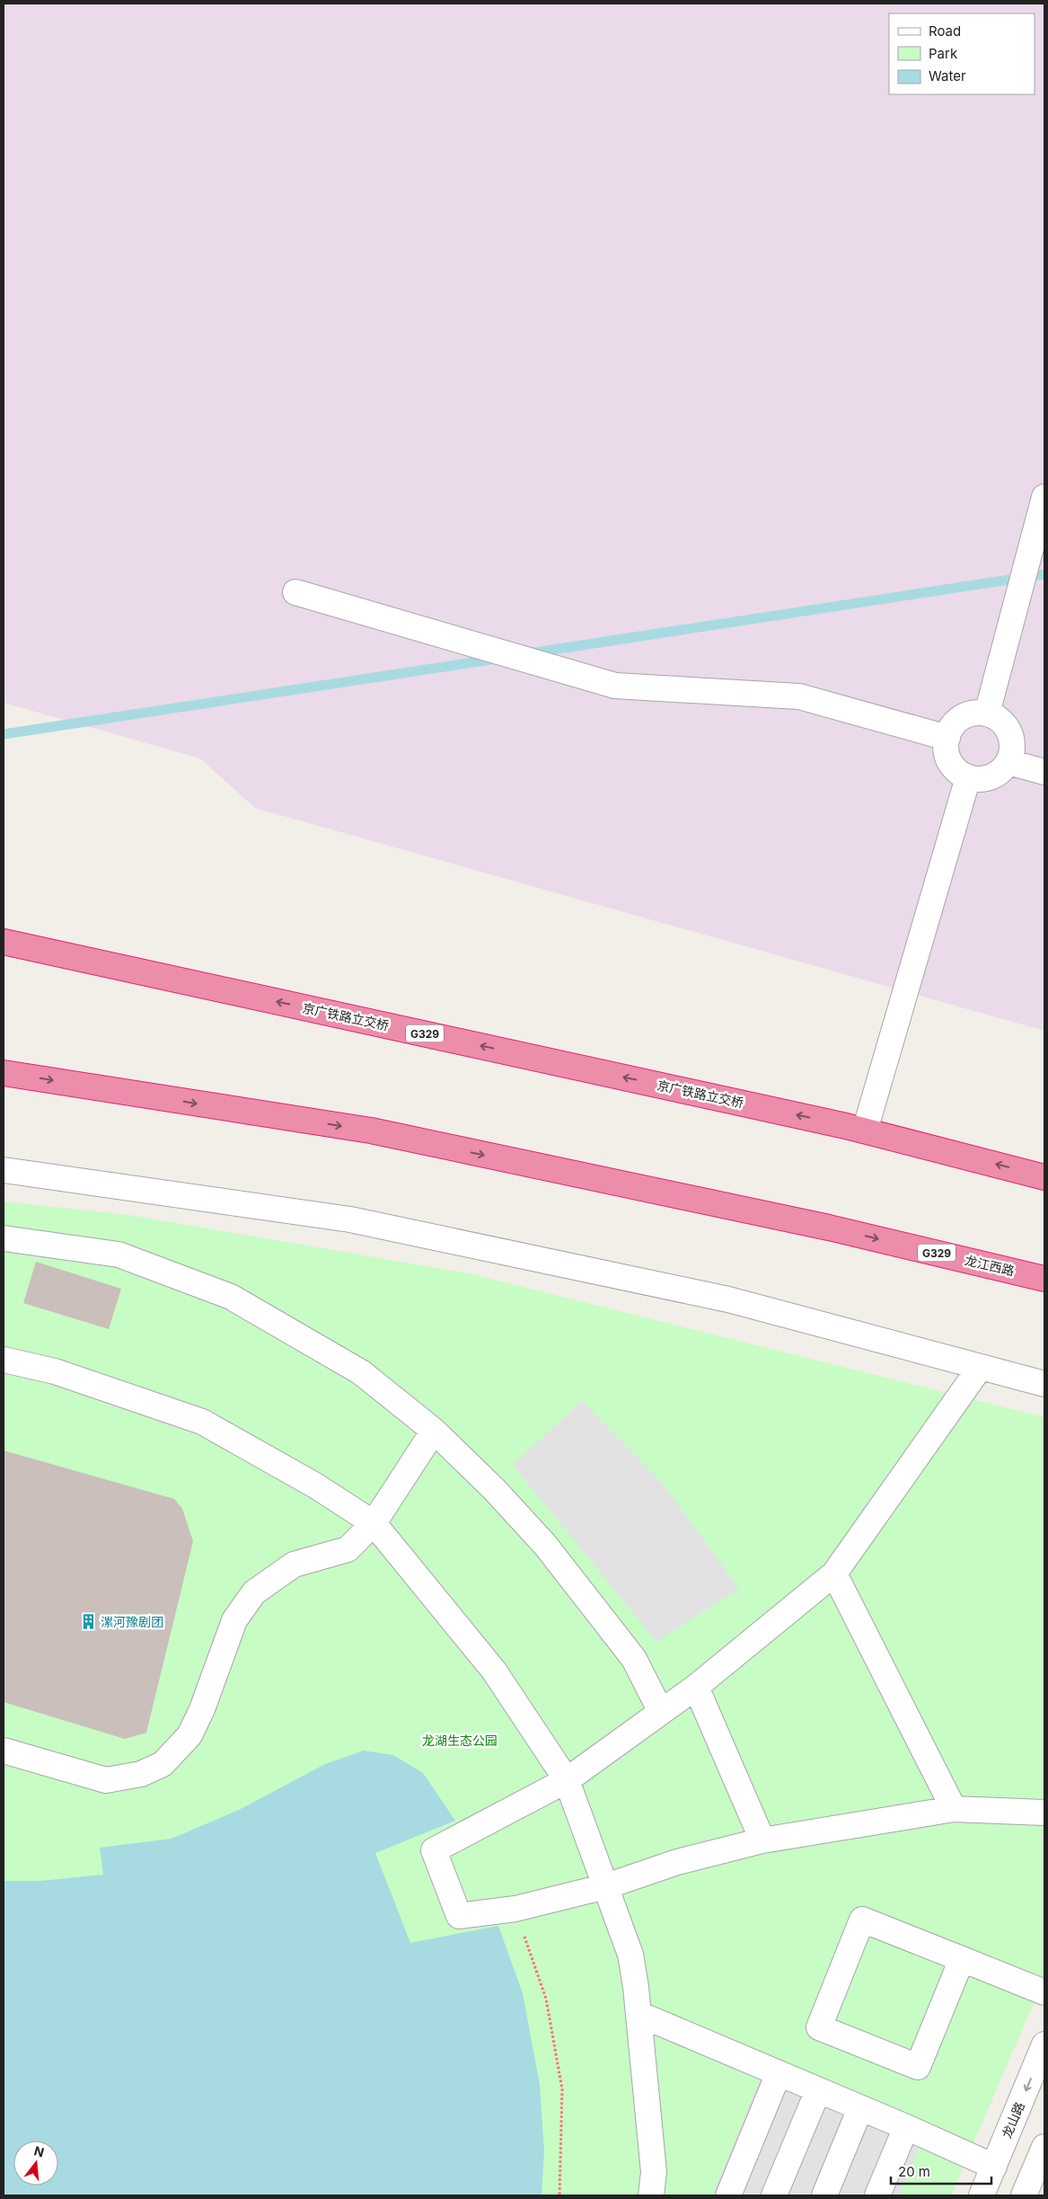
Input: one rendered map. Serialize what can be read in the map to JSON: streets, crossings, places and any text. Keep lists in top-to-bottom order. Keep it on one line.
{"streets":{"highway":["京广铁路立交桥","G329","龙江西路"],"street":["龙山路"]},"crossings":[["京广铁路立交桥","G329"]],"one_way":["京广铁路立交桥","龙江西路"],"parks":["龙湖生态公园"],"places":{"building":["漯河豫剧团"]},"legend":["Road","Park","Water"],"scale_bar":"20 m","north":"top"}
